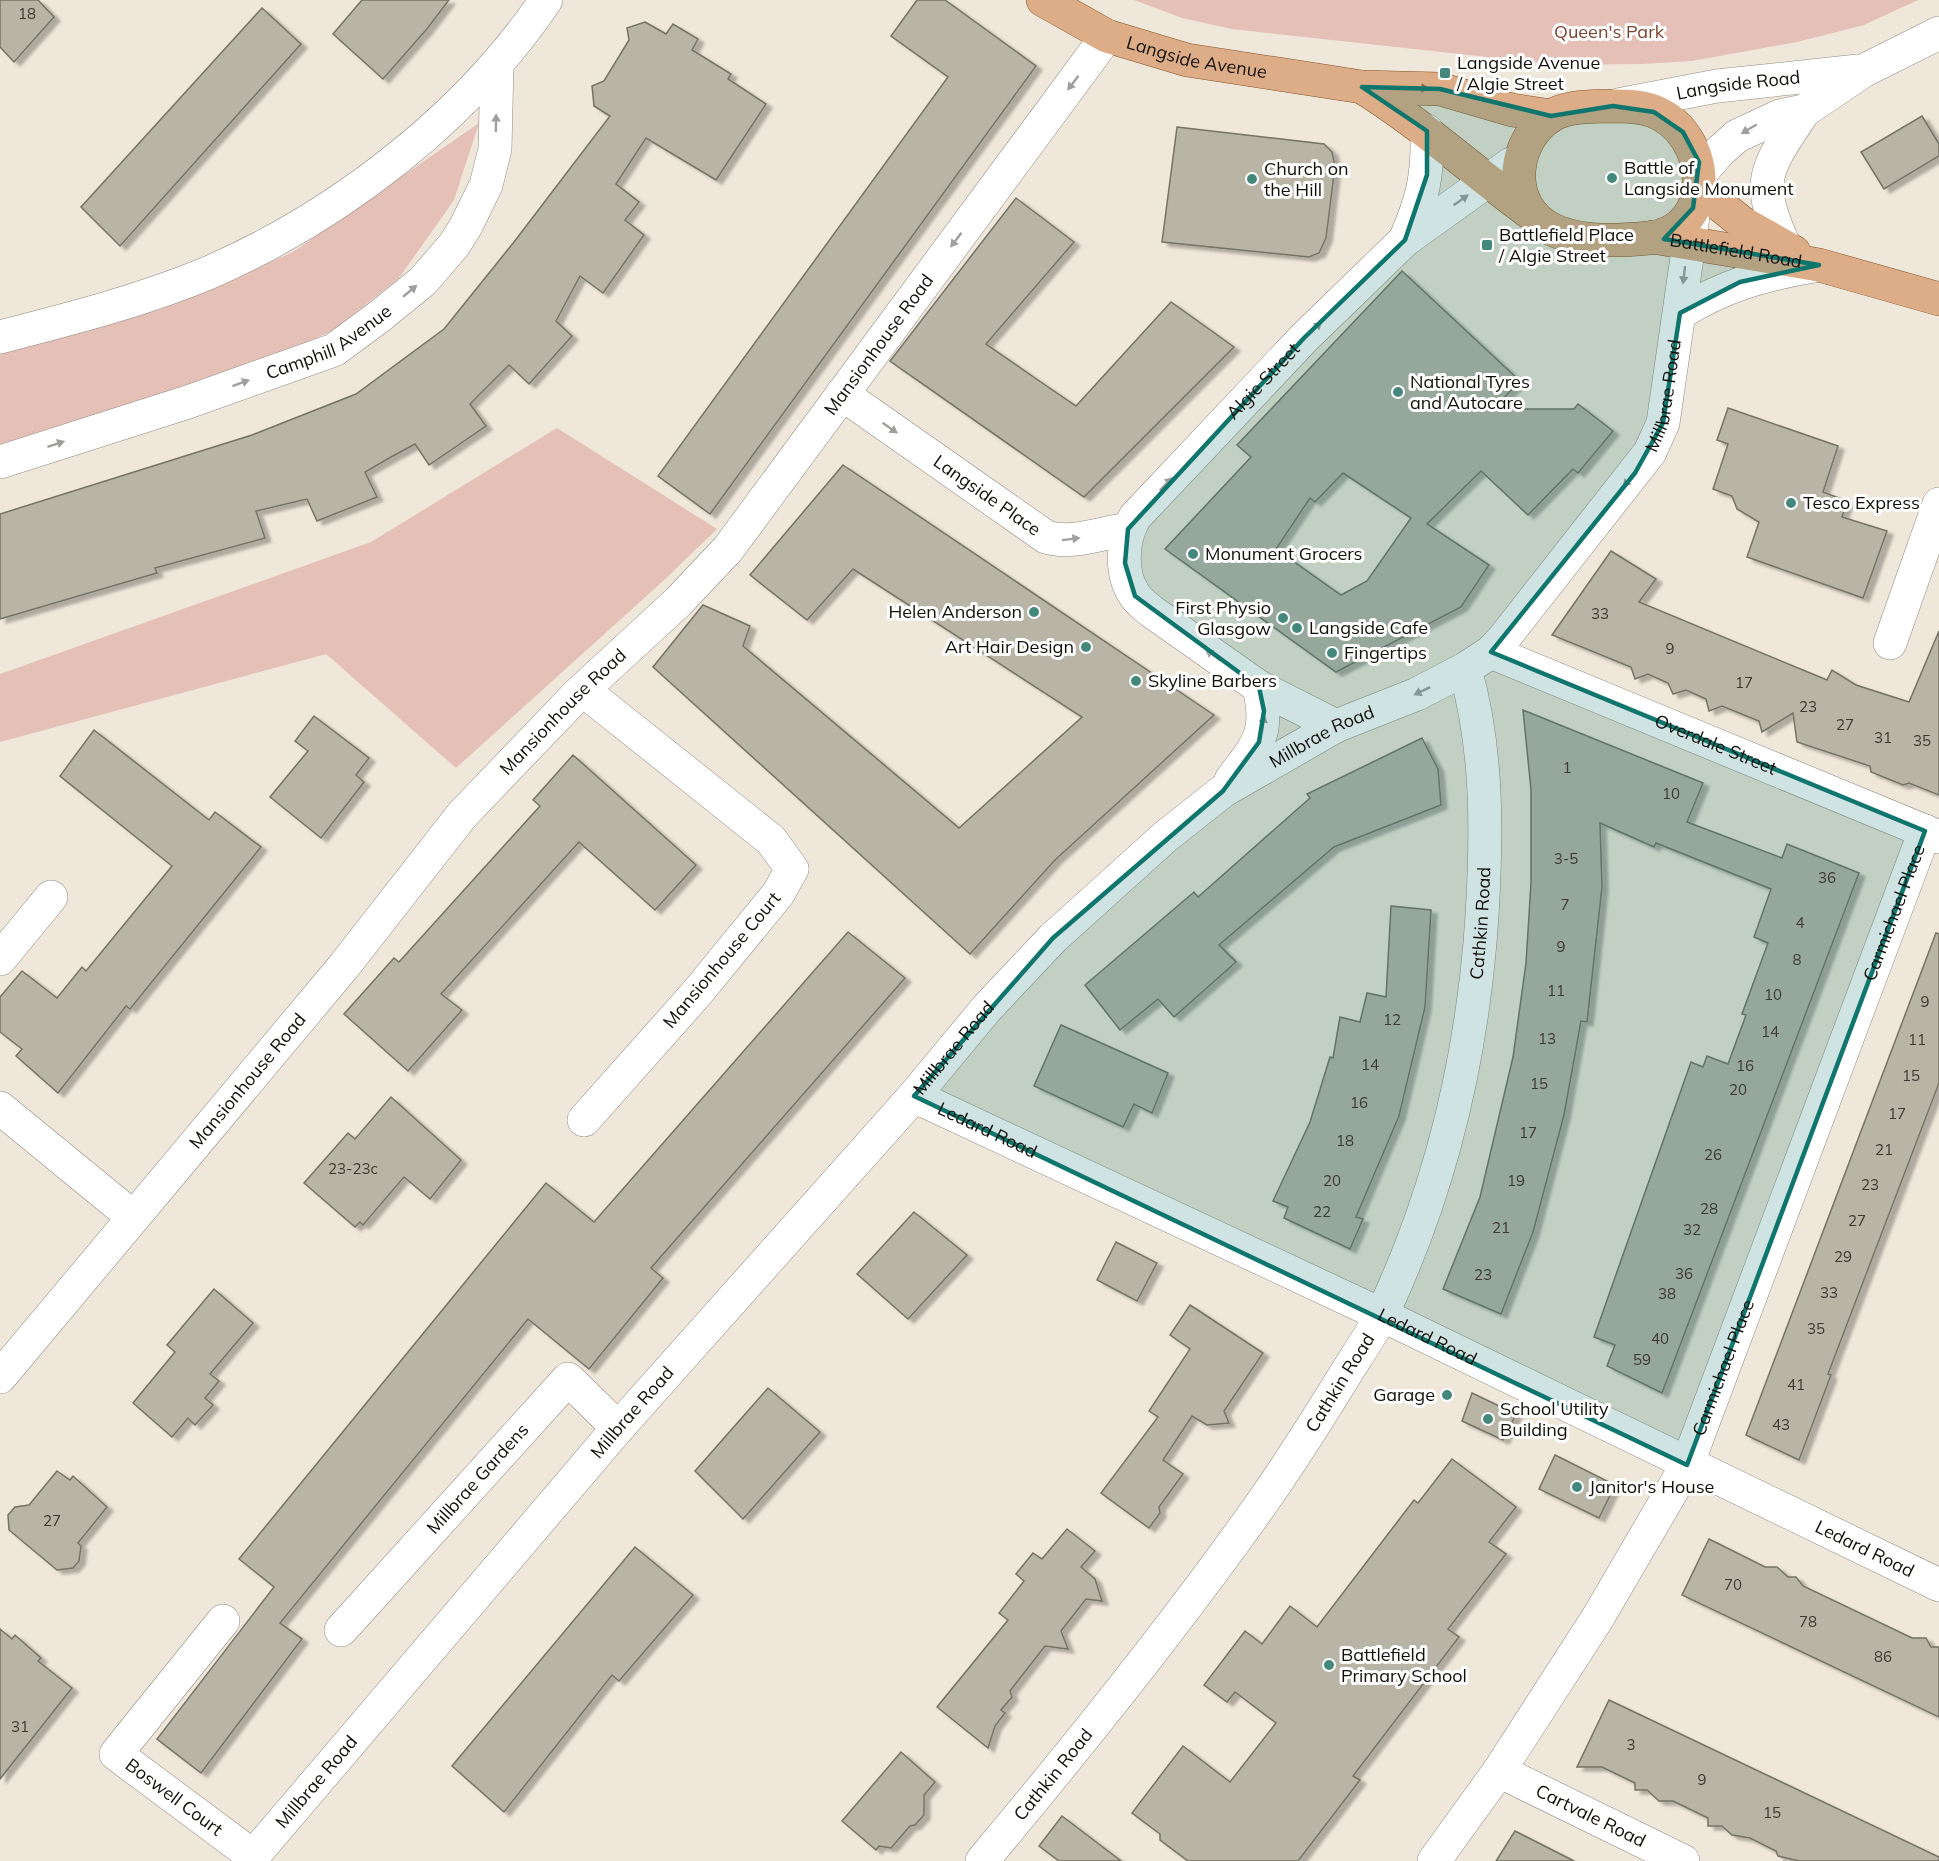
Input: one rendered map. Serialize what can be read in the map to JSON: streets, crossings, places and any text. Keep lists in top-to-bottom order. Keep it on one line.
{"streets":{"main road":["Langside Avenue","Battlefield Road"],"street":["Langside Road","Camphill Avenue","Mansionhouse Road","Algie Street","Millbrae Road","Langside Place","Overdale Street","Carmichael Place","Cathkin Road","Mansionhouse Court","Ledard Road","Millbrae Gardens","Boswell Court","Cartvale Road"]},"crossings":[["Langside Avenue","Langside Road"],["Langside Avenue","Battlefield Road"],["Langside Avenue","Mansionhouse Road"],["Langside Avenue","Algie Street"],["Langside Avenue","Millbrae Road"],["Langside Road","Battlefield Road"],["Langside Road","Algie Street"],["Langside Road","Millbrae Road"],["Battlefield Road","Algie Street"],["Battlefield Road","Millbrae Road"],["Mansionhouse Road","Langside Place"],["Mansionhouse Road","Mansionhouse Court"],["Algie Street","Millbrae Road"],["Algie Street","Langside Place"],["Millbrae Road","Overdale Street"],["Millbrae Road","Cathkin Road"],["Millbrae Road","Ledard Road"],["Millbrae Road","Millbrae Gardens"],["Millbrae Road","Boswell Court"],["Overdale Street","Carmichael Place"],["Overdale Street","Cathkin Road"],["Carmichael Place","Ledard Road"],["Carmichael Place","Cartvale Road"],["Cathkin Road","Ledard Road"]],"one_way":["Algie Street","Langside Place"],"parks":["Queen's Park"],"places":{"transit":["Langside Avenue / Algie Street","Battlefield Place / Algie Street"],"other":["Battle of Langside Monument","Church on the Hill","National Tyres and Autocare","Tesco Express","Monument Grocers","Helen Anderson","First Physio Glasgow","Langside Cafe","Art Hair Design","Fingertips","Skyline Barbers","Garage","School Utility Building","Janitor's House","Battlefield Primary School"]},"house_numbers":["18","33","9","17","23","27","31","35","1","10","3-5","36","7","4","9","8","11","10","9","12","14","13","11","14","16","15","15","20","16","17","17","18","21","26","23-23c","20","19","23","28","22","27","21","32","29","36","23","33","38","35","40","59","41","43","27","70","78","86","31","3","9","15"]}
